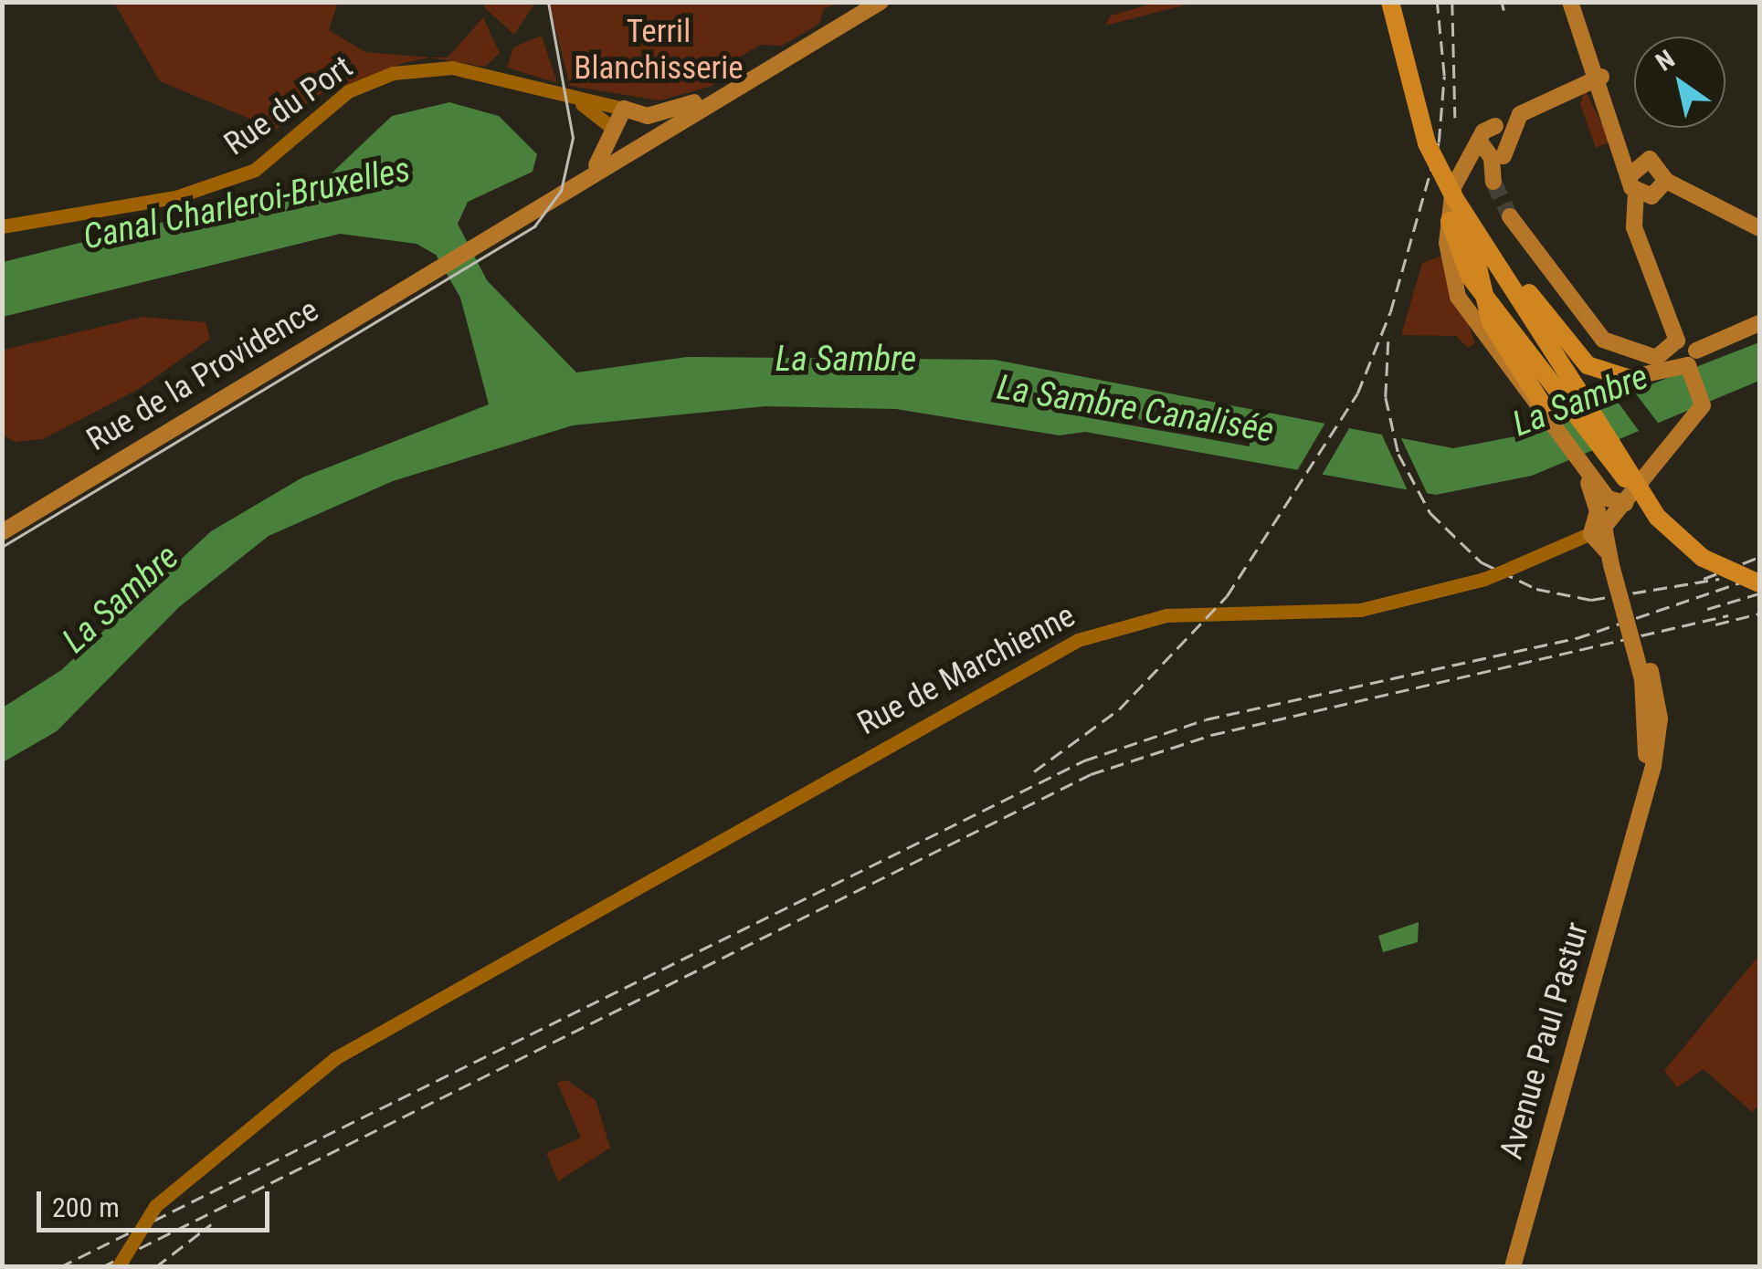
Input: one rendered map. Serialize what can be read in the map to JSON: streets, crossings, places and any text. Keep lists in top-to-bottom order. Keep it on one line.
{"streets":{"main road":["Rue du Port","Rue de la Providence","Rue de Marchienne","Avenue Paul Pastur"]},"crossings":[["Rue de Marchienne","Avenue Paul Pastur"]],"water":["Canal Charleroi-Bruxelles","La Sambre","La Sambre Canalisée"],"parks":["Terril Blanchisserie"],"scale_bar":"200 m","north":"top left"}
